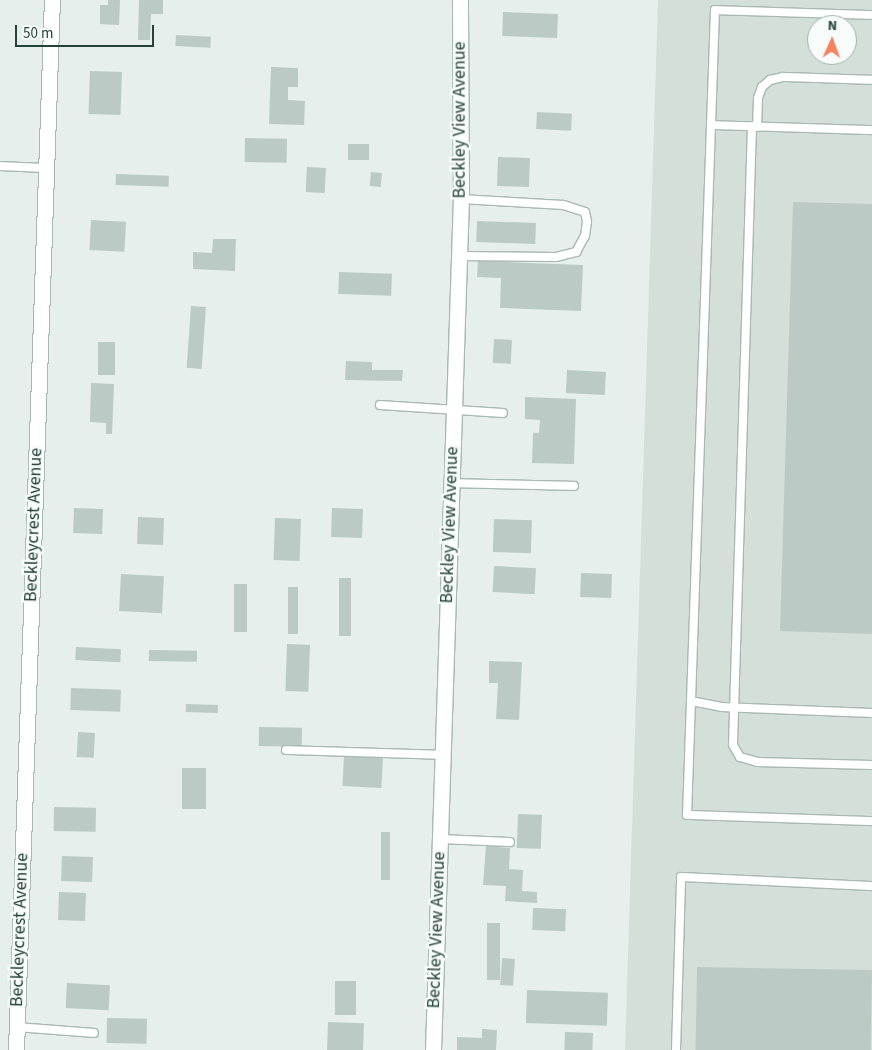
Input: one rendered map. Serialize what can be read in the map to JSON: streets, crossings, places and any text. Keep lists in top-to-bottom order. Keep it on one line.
{"streets":{"street":["Beckley View Avenue","Beckleycrest Avenue"]},"scale_bar":"50 m","north":"top"}
